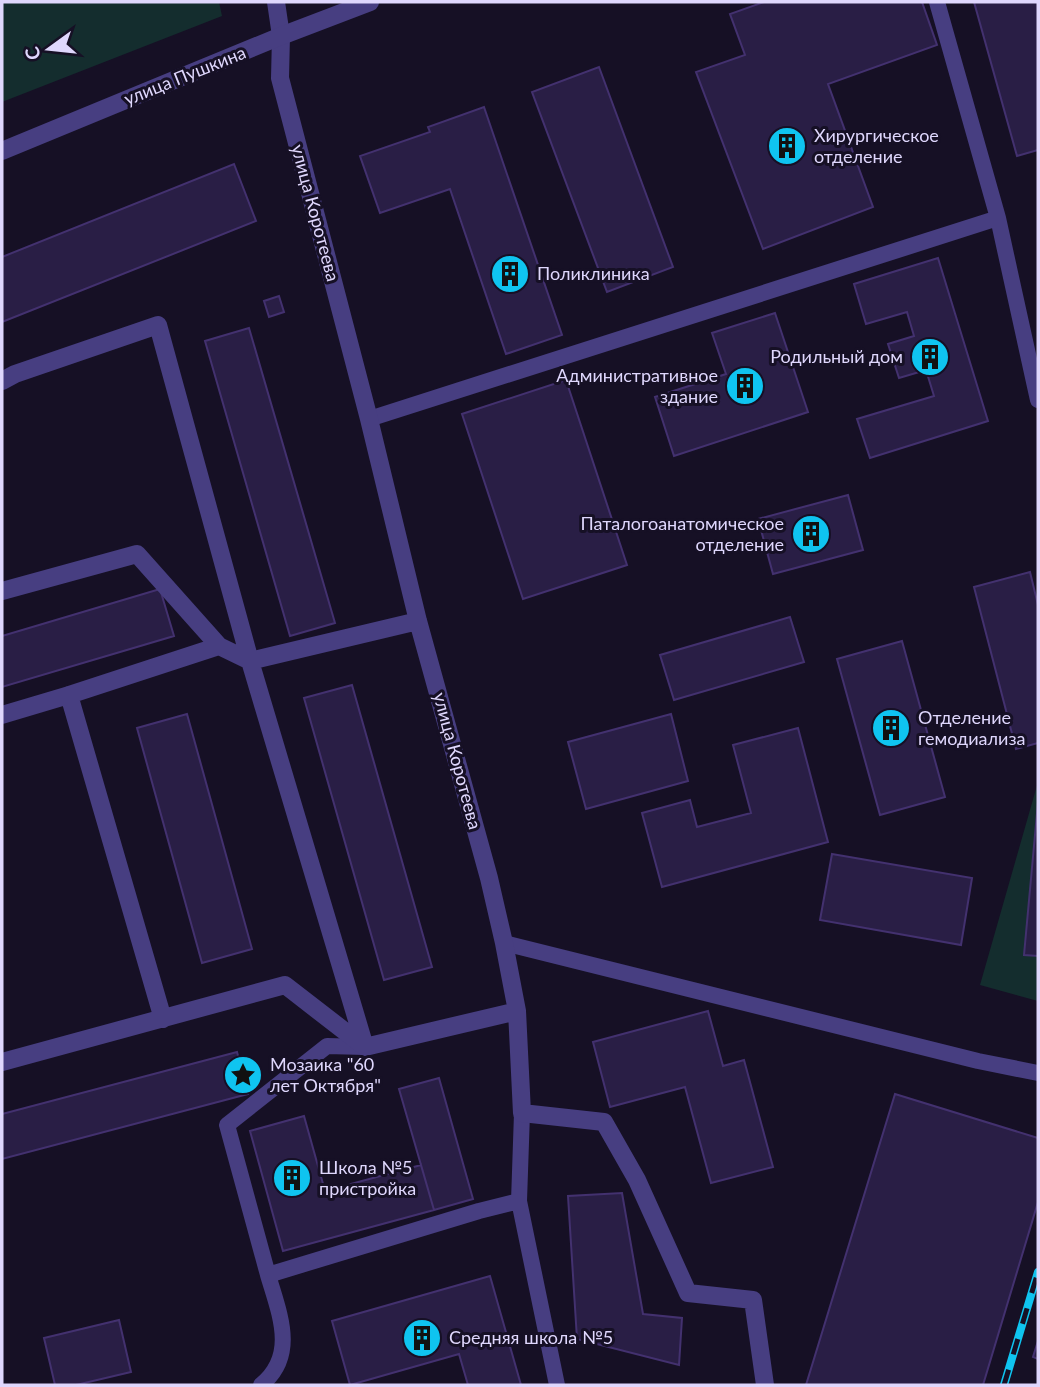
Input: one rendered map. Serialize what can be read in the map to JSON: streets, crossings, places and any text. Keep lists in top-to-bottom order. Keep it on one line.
{"streets":{"street":["улица Пушкина","улица Коротеева"]},"crossings":[["улица Пушкина","улица Коротеева"]],"places":{"building":["Хирургическое отделение","Поликлиника","Родильный дом","Административное здание","Паталогоанатомическое отделение","Отделение гемодиализа","Школа №5 пристройка","Средняя школа №5"],"place":["Мозаика \"60 лет Октября\""]},"north":"left"}
